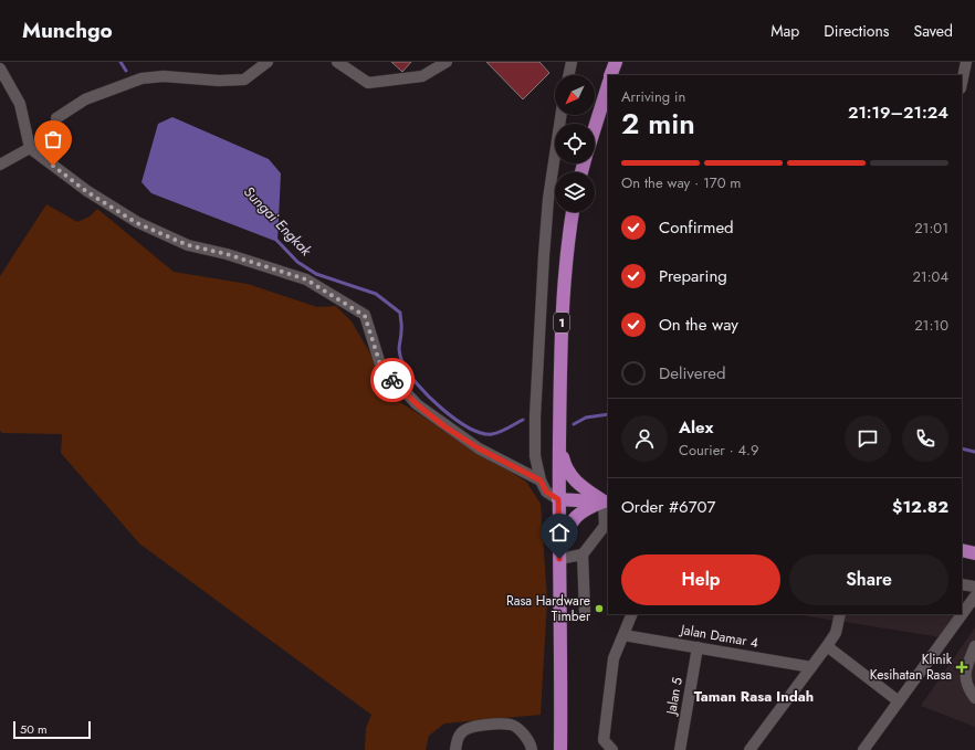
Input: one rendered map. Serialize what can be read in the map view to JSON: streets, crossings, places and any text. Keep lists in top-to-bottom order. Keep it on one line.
{"streets":{"main road":["1"],"street":["Jalan Damar 4","Jalan 5"]},"crossings":[["Jalan Damar 4","Jalan 5"]],"districts":["Taman Rasa Indah"],"water":["Sungai Engkak"],"places":{"other":["Rasa Hardware Timber"],"health":["Klinik Kesihatan Rasa"]},"scale_bar":"50 m","north":"bottom left","page":{"header":"Munchgo","nav":["Map","Directions","Saved"],"heading":["2 min","Arriving in","21:19–21:24"],"panel":["Alex","Courier · 4.9","Order #6707","$12.82"],"bar":"On the way · 170 m","list":[["Confirmed","21:01"],["Preparing","21:04"],["On the way","21:10"],"Delivered"],"buttons":["Help","Share"],"scale":"50 m"}}
